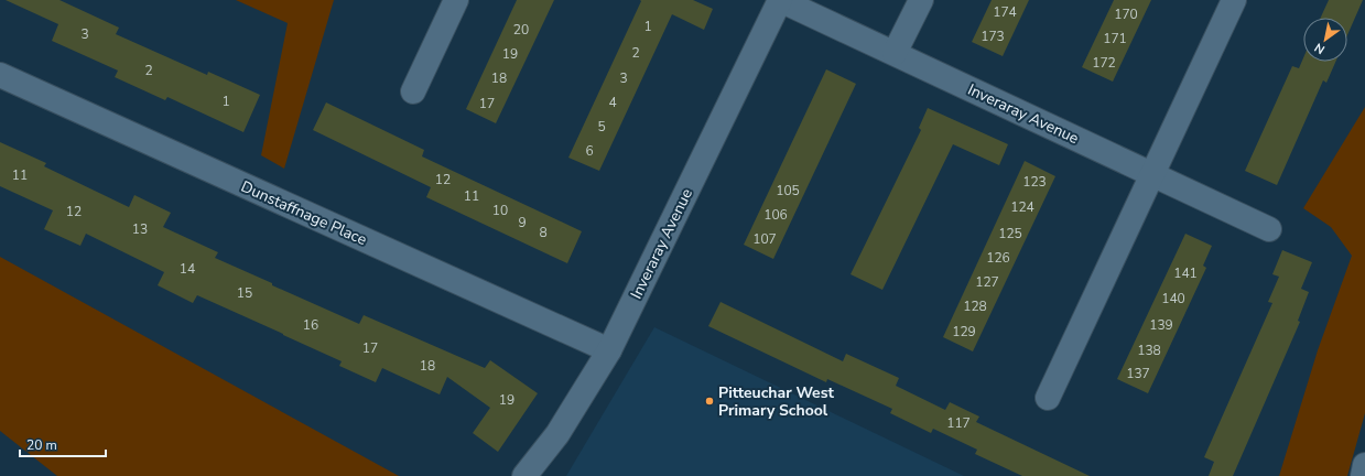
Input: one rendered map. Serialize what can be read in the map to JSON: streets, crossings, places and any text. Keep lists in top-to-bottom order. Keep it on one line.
{"streets":{"street":["Inveraray Avenue","Dunstaffnage Place"]},"crossings":[["Inveraray Avenue","Dunstaffnage Place"]],"places":["Pitteuchar West Primary School"],"house_numbers":["174","170","1","20","3","173","171","2","19","172","2","18","3","1","4","17","5","6","11","12","123","105","11","124","10","12","106","9","13","8","125","107","126","14","141","127","15","140","128","16","139","129","17","138","18","137","19","117"],"scale_bar":"20 m","north":"bottom left"}
